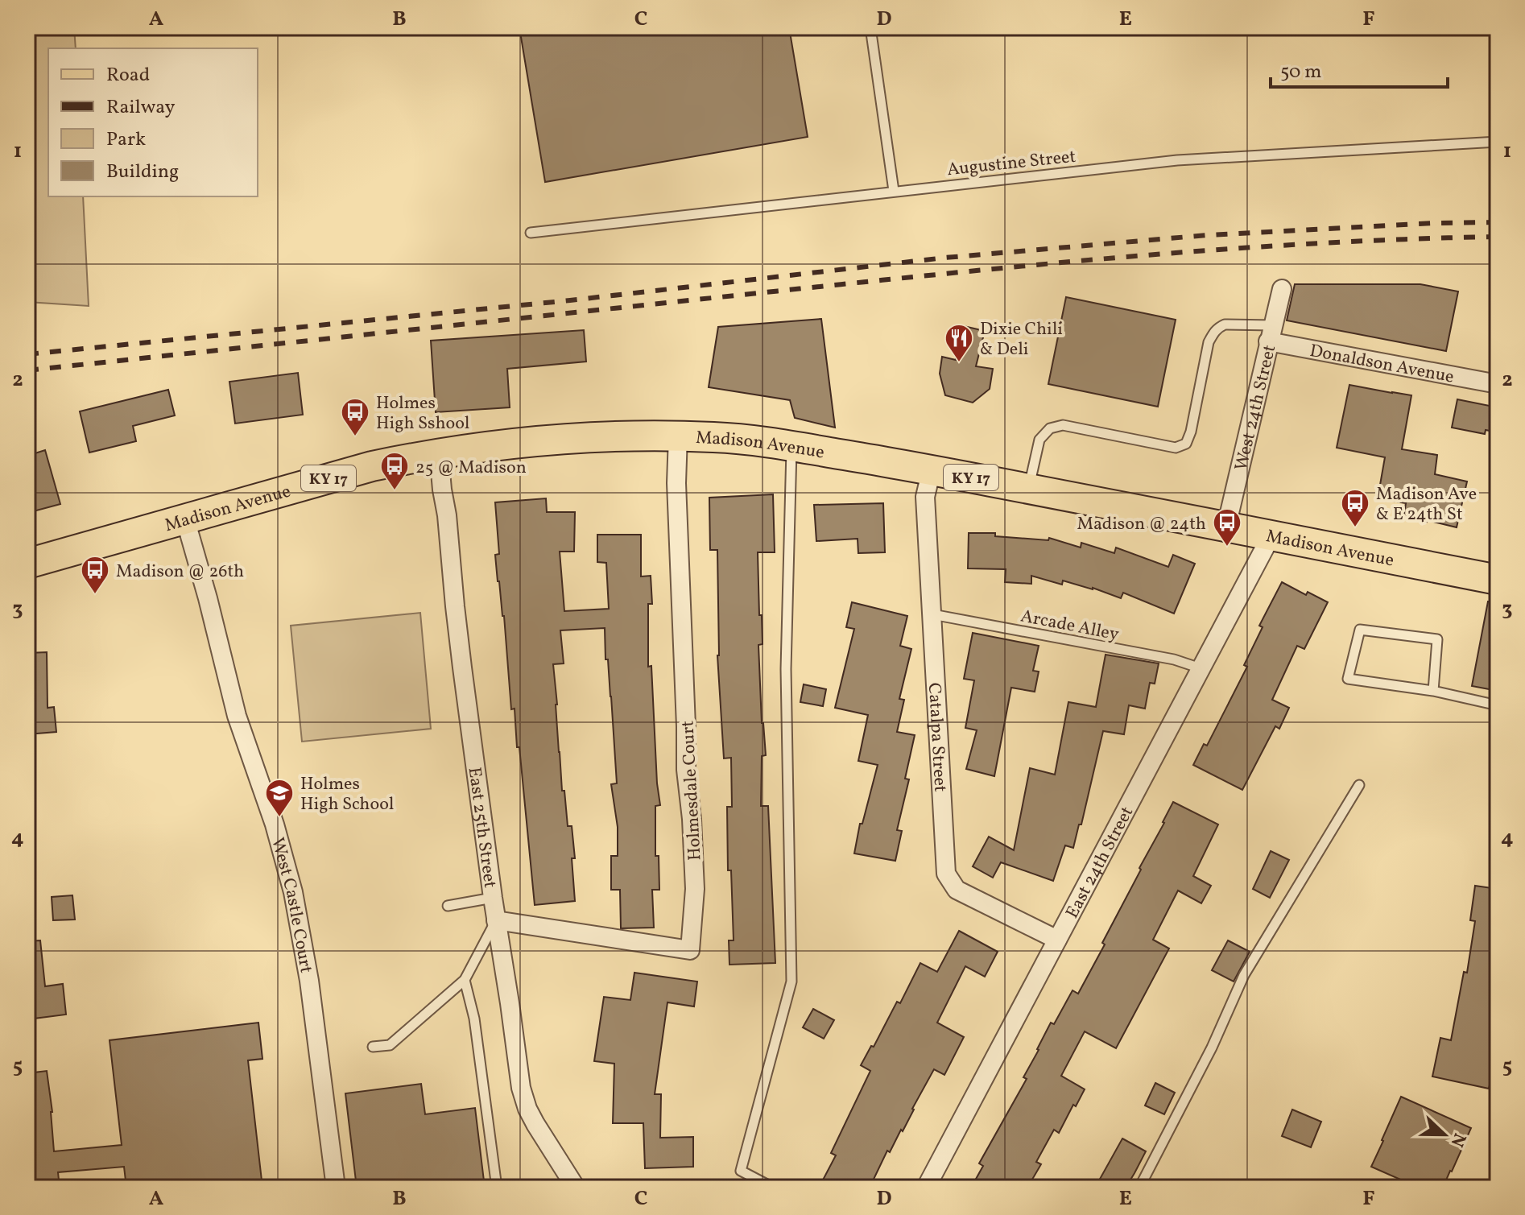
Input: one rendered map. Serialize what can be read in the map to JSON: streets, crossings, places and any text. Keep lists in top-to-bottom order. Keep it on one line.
{"streets":{"main road":["Madison Avenue","KY 17"],"street":["Donaldson Avenue","West 24th Street","Catalpa Street","Holmesdale Court","East 25th Street","East 24th Street","West Castle Court"],"lane":["Augustine Street","Arcade Alley"]},"crossings":[["Donaldson Avenue","West 24th Street"],["West 24th Street","Madison Avenue"],["Madison Avenue","Catalpa Street"],["Madison Avenue","Holmesdale Court"],["Madison Avenue","East 25th Street"],["Madison Avenue","East 24th Street"],["Madison Avenue","West Castle Court"],["Arcade Alley","Catalpa Street"],["Arcade Alley","East 24th Street"],["Catalpa Street","East 24th Street"],["Holmesdale Court","East 25th Street"]],"places":{"restaurant":["Dixie Chili & Deli"],"bus stop":["Holmes High Sshool","25 @ Madison","Madison Ave & E 24th St","Madison @ 24th","Madison @ 26th"],"school or university":["Holmes High School"]},"legend":["Road","Railway","Park","Building"],"scale_bar":"50 m","north":"right","grid":{"columns":["A","B","C","D","E","F"],"rows":["1","2","3","4","5"]}}
